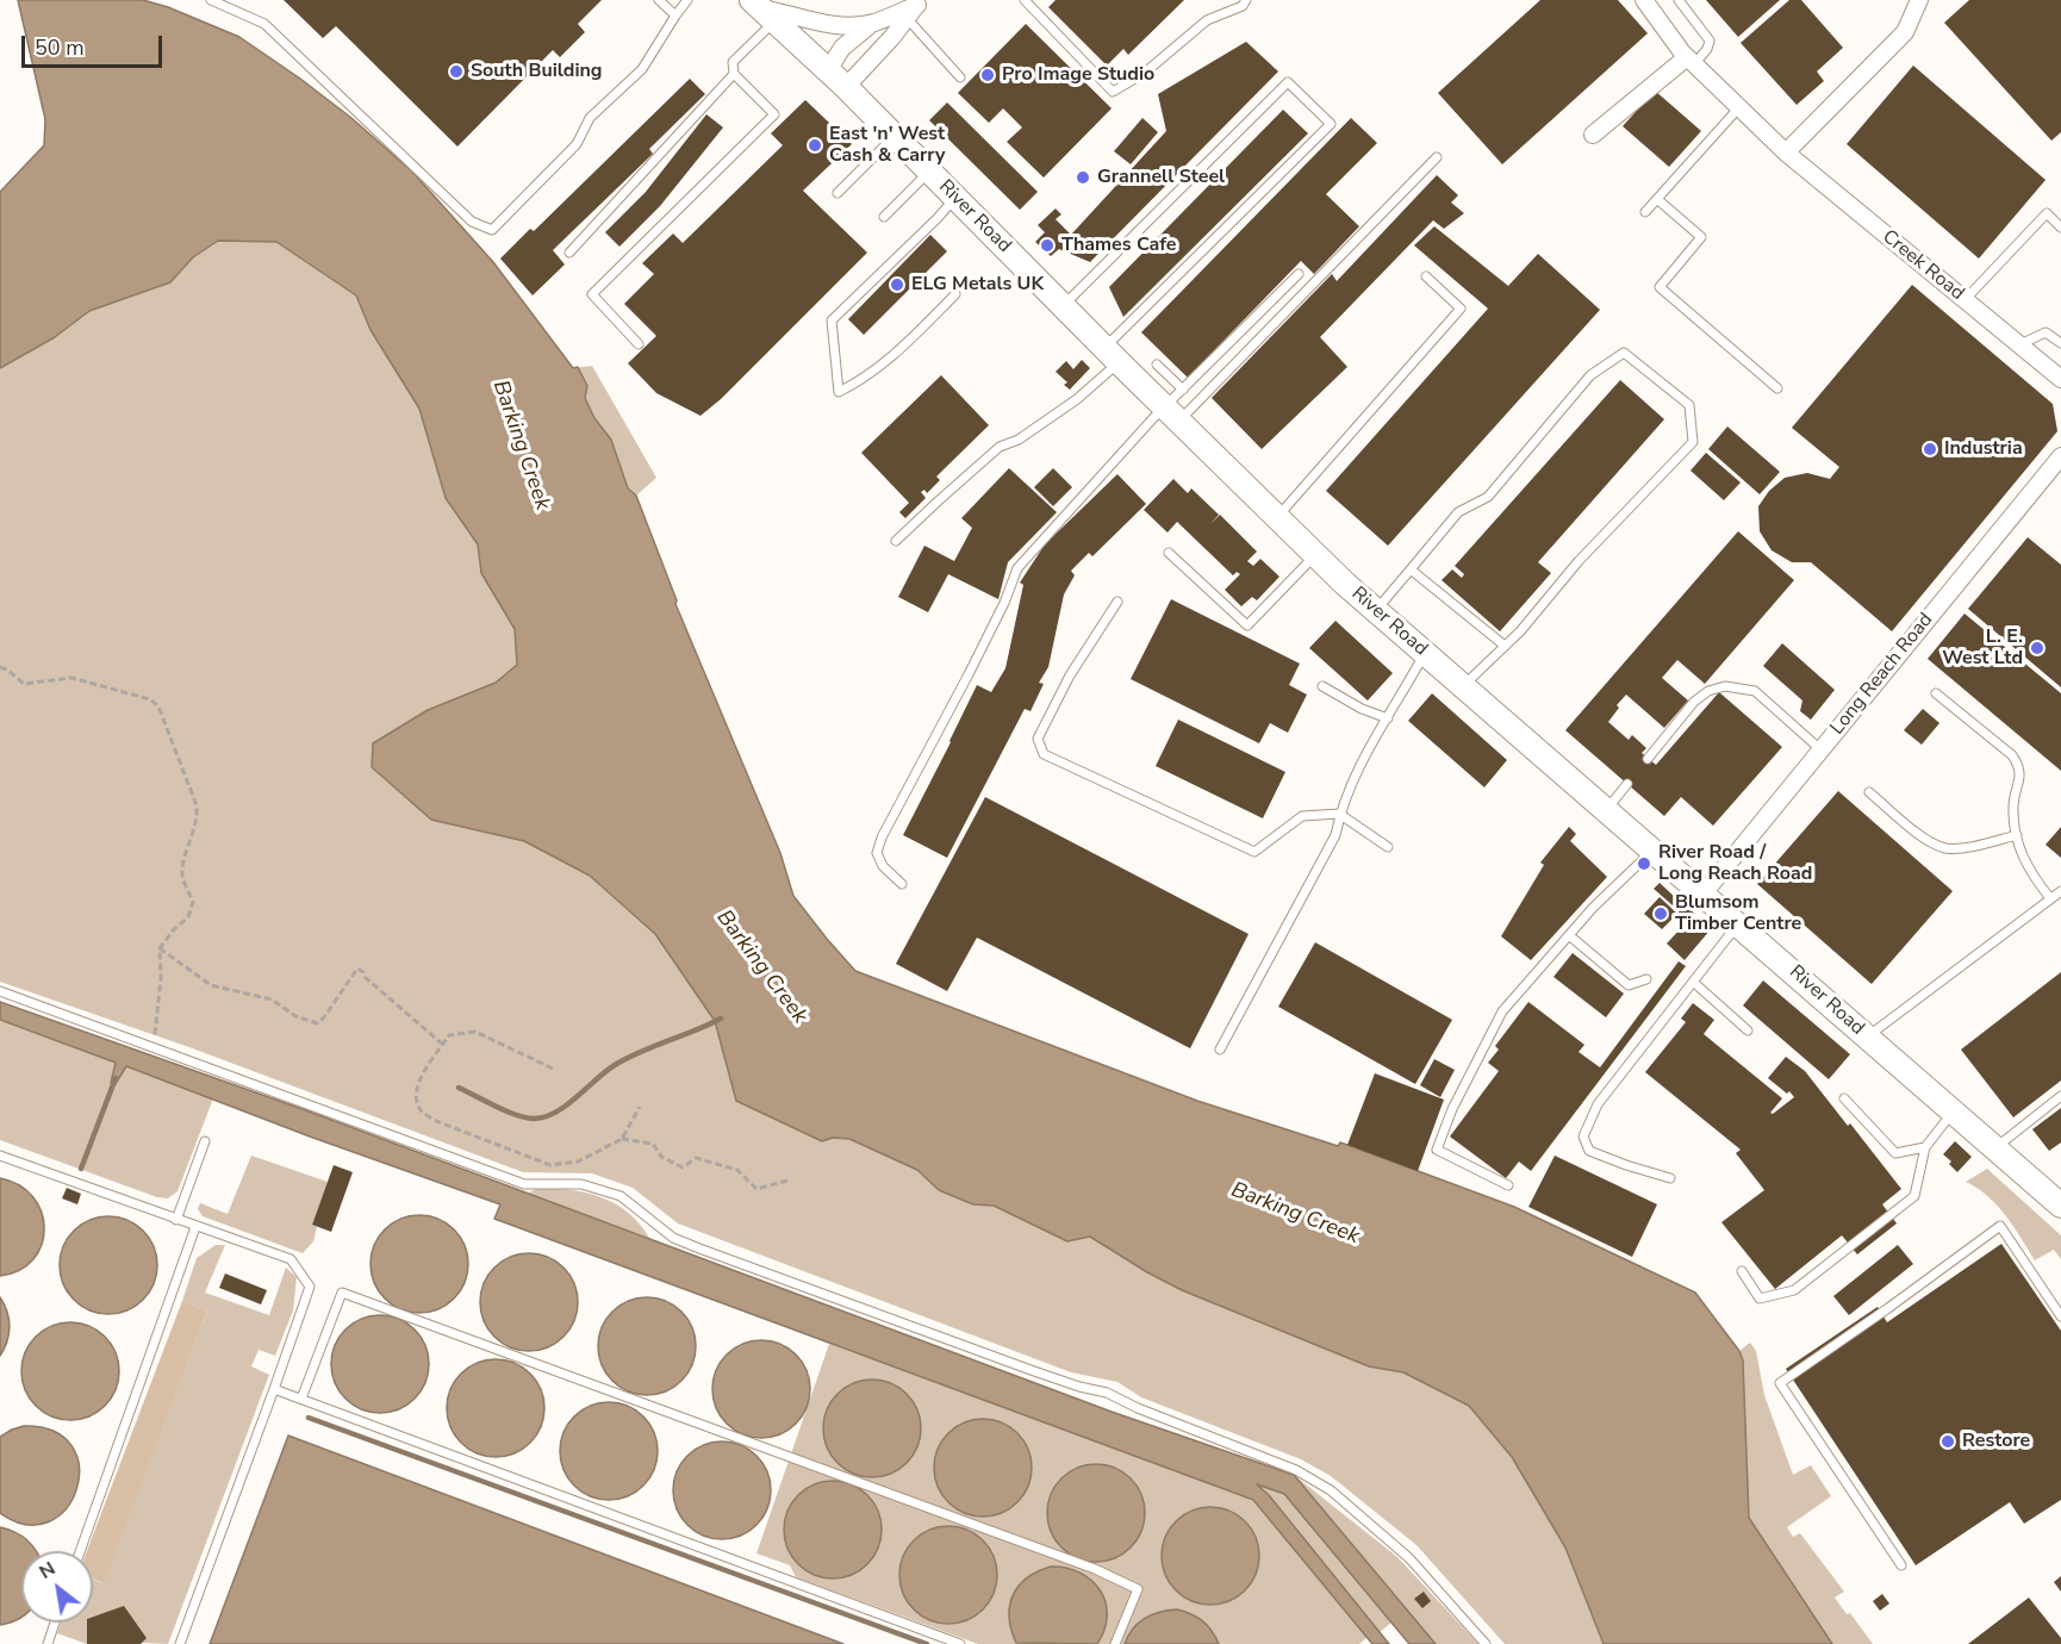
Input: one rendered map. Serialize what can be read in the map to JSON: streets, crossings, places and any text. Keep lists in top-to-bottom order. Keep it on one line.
{"streets":{"street":["River Road","Creek Road","Long Reach Road"]},"crossings":[["River Road","Long Reach Road"]],"water":["Barking Creek"],"places":["South Building","Pro Image Studio","East 'n' West Cash & Carry","Grannell Steel","Thames Cafe","ELG Metals UK","Industria","L. E. West Ltd","River Road / Long Reach Road","Blumsom Timber Centre","Restore"],"scale_bar":"50 m","north":"top left"}
